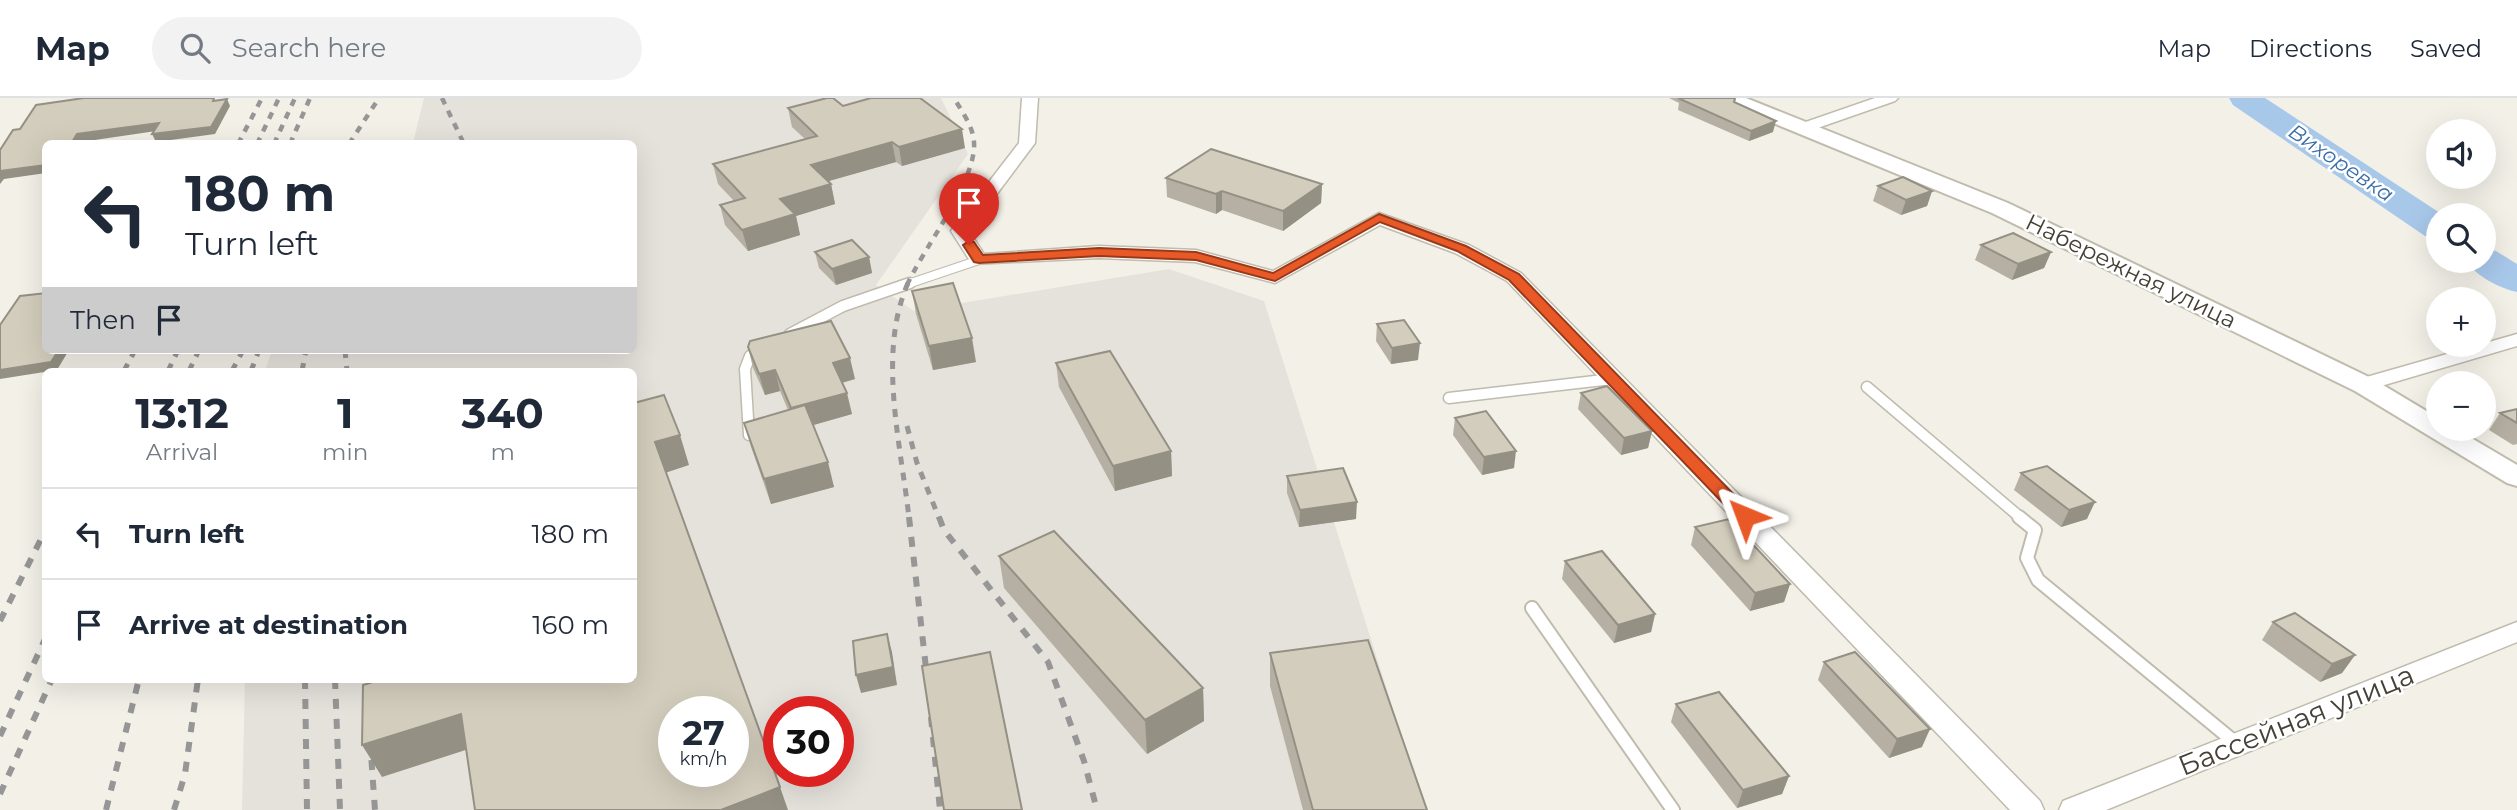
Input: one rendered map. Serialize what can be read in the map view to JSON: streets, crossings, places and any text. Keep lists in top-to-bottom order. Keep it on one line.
{"streets":{"street":["Набережная улица","Бассейная улица"]},"water":["Вихоревка"],"page":{"header":"Map","search":"Search here","nav":["Map","Directions","Saved"],"map_buttons":["+","−"],"turn":["180 m","Turn left"],"then":"Then","eta":["13:12","Arrival","1","min","340","m"],"list":[{"name":"Turn left","value":"180 m"},{"name":"Arrive at destination","value":"160 m"}],"speed":"27 km/h","limit":"30"}}
